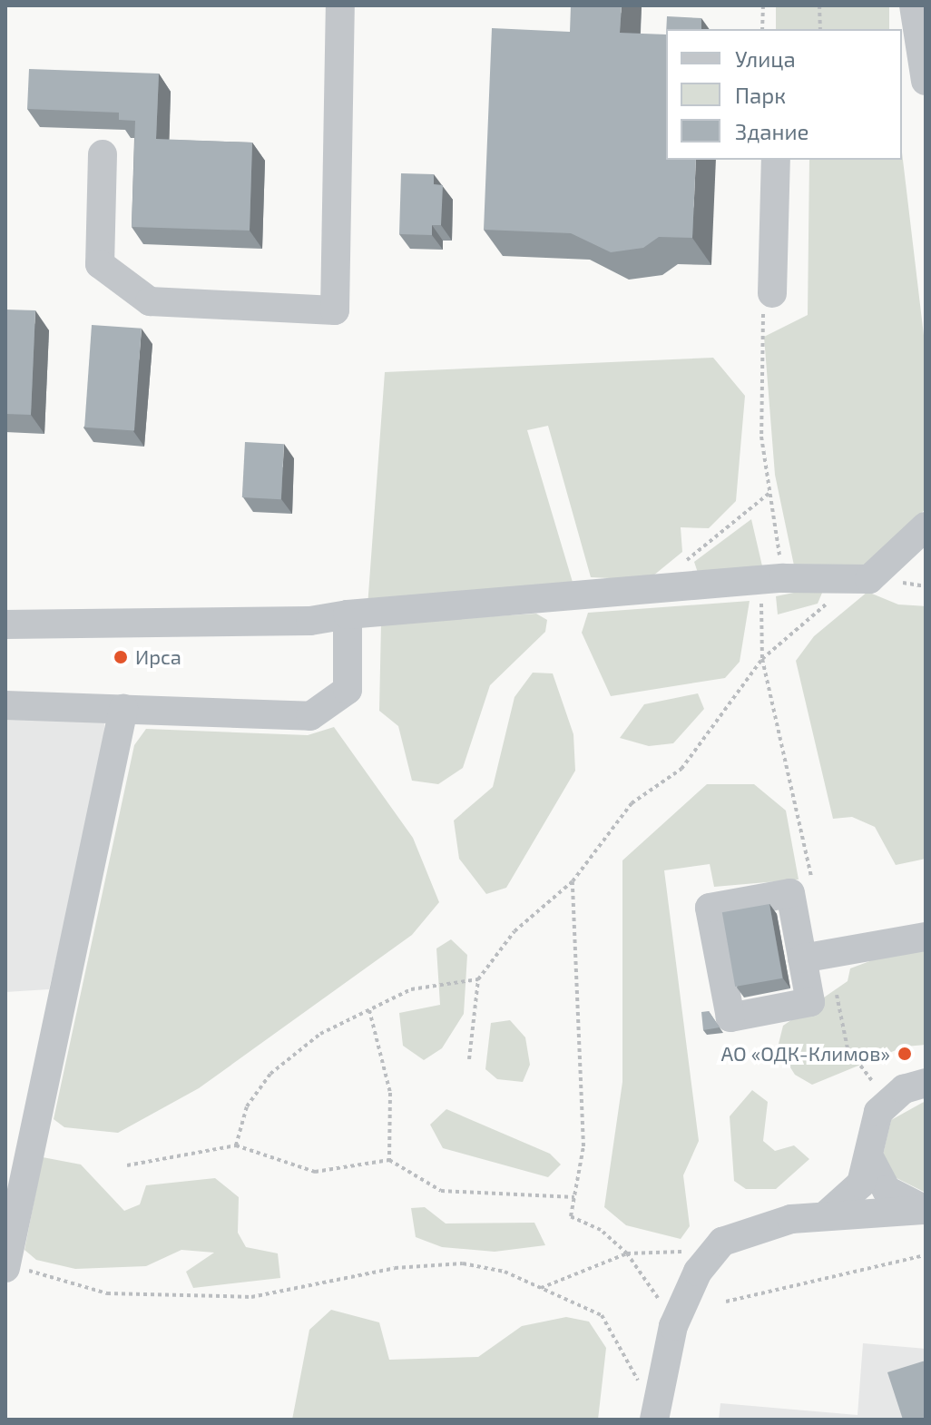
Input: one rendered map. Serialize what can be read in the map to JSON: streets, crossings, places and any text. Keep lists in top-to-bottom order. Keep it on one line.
{"places":["Ирса","АО «ОДК-Климов»"],"legend":["Улица","Парк","Здание"]}
